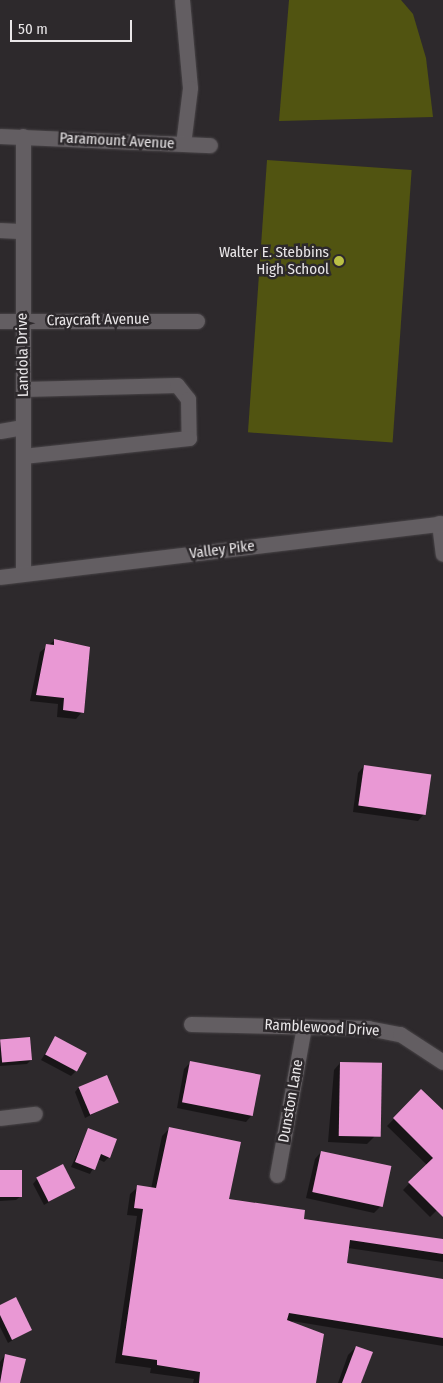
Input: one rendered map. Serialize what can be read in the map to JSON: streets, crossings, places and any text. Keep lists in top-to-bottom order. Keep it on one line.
{"streets":{"street":["Paramount Avenue","Craycraft Avenue","Landola Drive","Valley Pike","Ramblewood Drive","Dunston Lane"]},"crossings":[["Paramount Avenue","Landola Drive"],["Craycraft Avenue","Landola Drive"],["Landola Drive","Valley Pike"],["Ramblewood Drive","Dunston Lane"]],"places":["Walter E. Stebbins High School"],"scale_bar":"50 m"}
